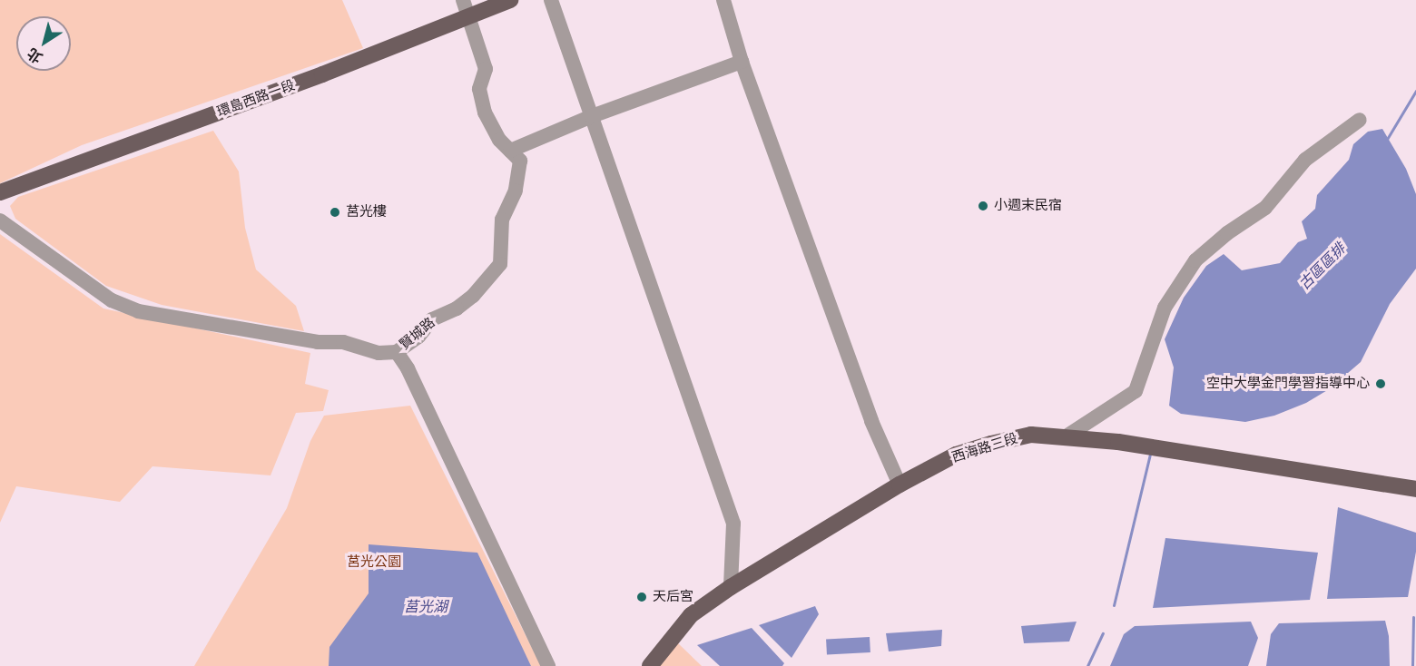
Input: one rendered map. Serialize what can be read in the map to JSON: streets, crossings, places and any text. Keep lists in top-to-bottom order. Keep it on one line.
{"streets":{"main road":["環島西路一段","西海路三段"],"street":["賢城路"]},"crossings":[["環島西路一段","賢城路"]],"water":["古區區排","莒光湖"],"parks":["莒光公園"],"places":["小週末民宿","莒光樓","空中大學金門學習指導中心","天后宮"],"north":"bottom left"}
